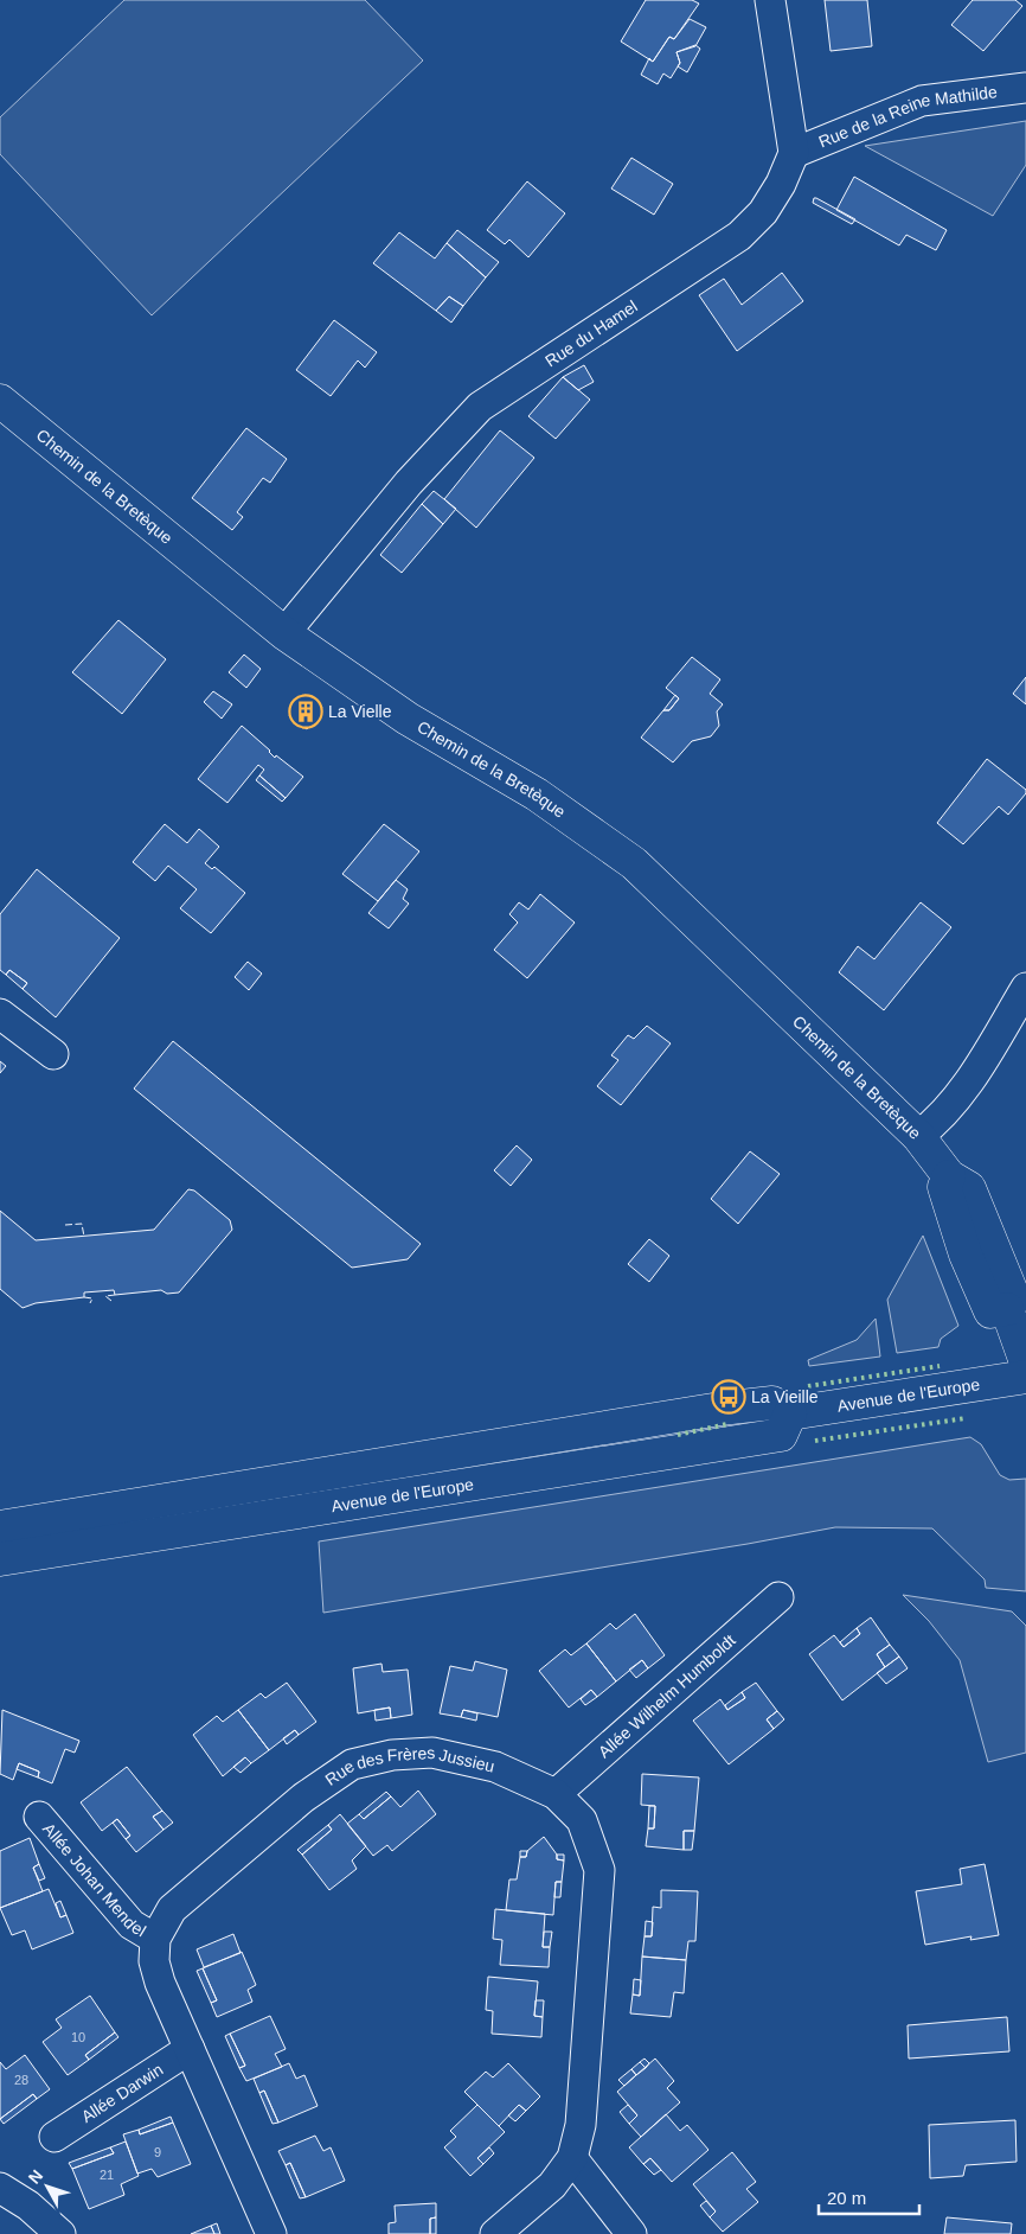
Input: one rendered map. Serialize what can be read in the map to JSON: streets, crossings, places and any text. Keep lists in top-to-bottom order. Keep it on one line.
{"streets":{"main road":["Chemin de la Bretèque","Avenue de l'Europe"],"street":["Rue de la Reine Mathilde","Rue du Hamel","Allée Wilhelm Humboldt","Rue des Frères Jussieu","Allée Johan Mendel","Allée Darwin"]},"crossings":[["Rue de la Reine Mathilde","Rue du Hamel"],["Rue du Hamel","Chemin de la Bretèque"],["Allée Wilhelm Humboldt","Rue des Frères Jussieu"],["Rue des Frères Jussieu","Allée Johan Mendel"],["Rue des Frères Jussieu","Allée Darwin"]],"places":{"building":["La Vielle"],"bus stop":["La Vieille"]},"house_numbers":["10","28","9","21"],"scale_bar":"20 m","north":"top left"}
